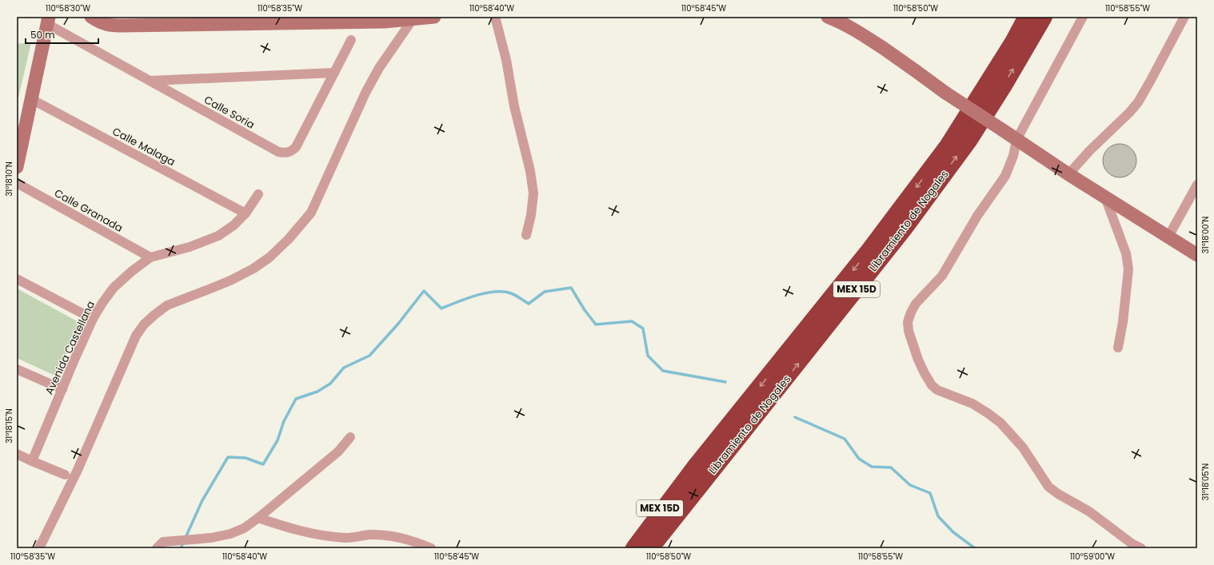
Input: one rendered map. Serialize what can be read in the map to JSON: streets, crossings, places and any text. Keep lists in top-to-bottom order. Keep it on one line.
{"streets":{"highway":["Libramiento de Nogales","MEX 15D"],"street":["Calle Soria","Calle Malaga","Calle Granada","Avenida Castellana"]},"crossings":[["Calle Malaga","Avenida Castellana"],["Calle Granada","Avenida Castellana"],["Libramiento de Nogales","MEX 15D"]],"scale_bar":"50 m","coordinates":["110°58'30\"W","110°58'35\"W","110°58'40\"W","110°58'45\"W","110°58'50\"W","110°58'55\"W","31°18'10\"N","31°18'00\"N","31°18'15\"N","31°18'05\"N","110°59'00\"W"]}
